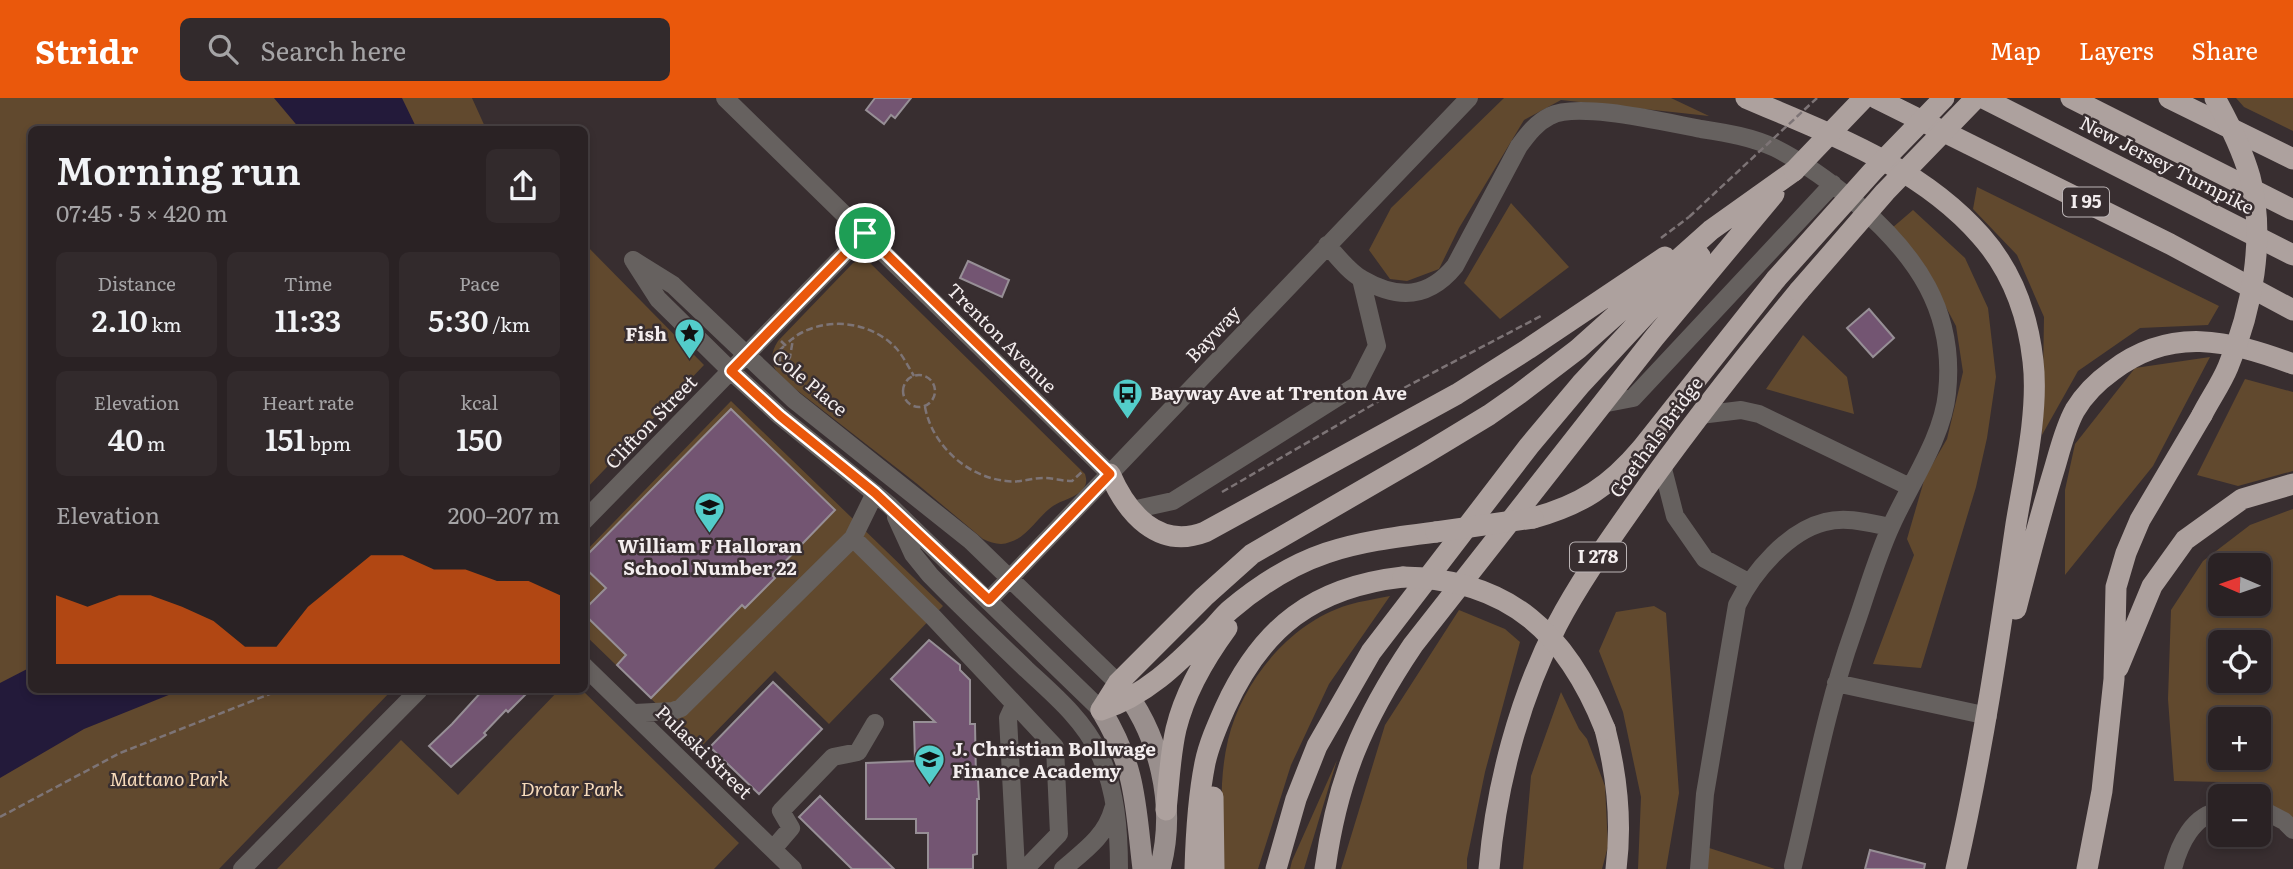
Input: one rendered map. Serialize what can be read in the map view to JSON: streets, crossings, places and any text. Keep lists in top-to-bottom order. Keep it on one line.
{"streets":{"highway":["New Jersey Turnpike","I 95","Goethals Bridge","I 278"],"street":["Bayway","Trenton Avenue","Cole Place","Clifton Street","Pulaski Street"]},"crossings":[["Bayway","Trenton Avenue"],["Bayway","Cole Place"],["Trenton Avenue","Clifton Street"],["Cole Place","Clifton Street"]],"parks":["Mattano Park","Drotar Park"],"places":{"place":["Fish"],"bus stop":["Bayway Ave at Trenton Ave"],"school or university":["William F Halloran School Number 22","J. Christian Bollwage Finance Academy"]},"north":"left","page":{"header":"Stridr","search":"Search here","nav":["Map","Layers","Share"],"heading":["Morning run","07:45 · 5 × 420 m"],"stats":[["Distance","2.10 km"],["Time","11:33"],["Pace","5:30 /km"],["Elevation","40 m"],["Heart rate","151 bpm"],["kcal","150"]],"chart":["Elevation","200–207 m"],"map_buttons":["+","−"]}}
